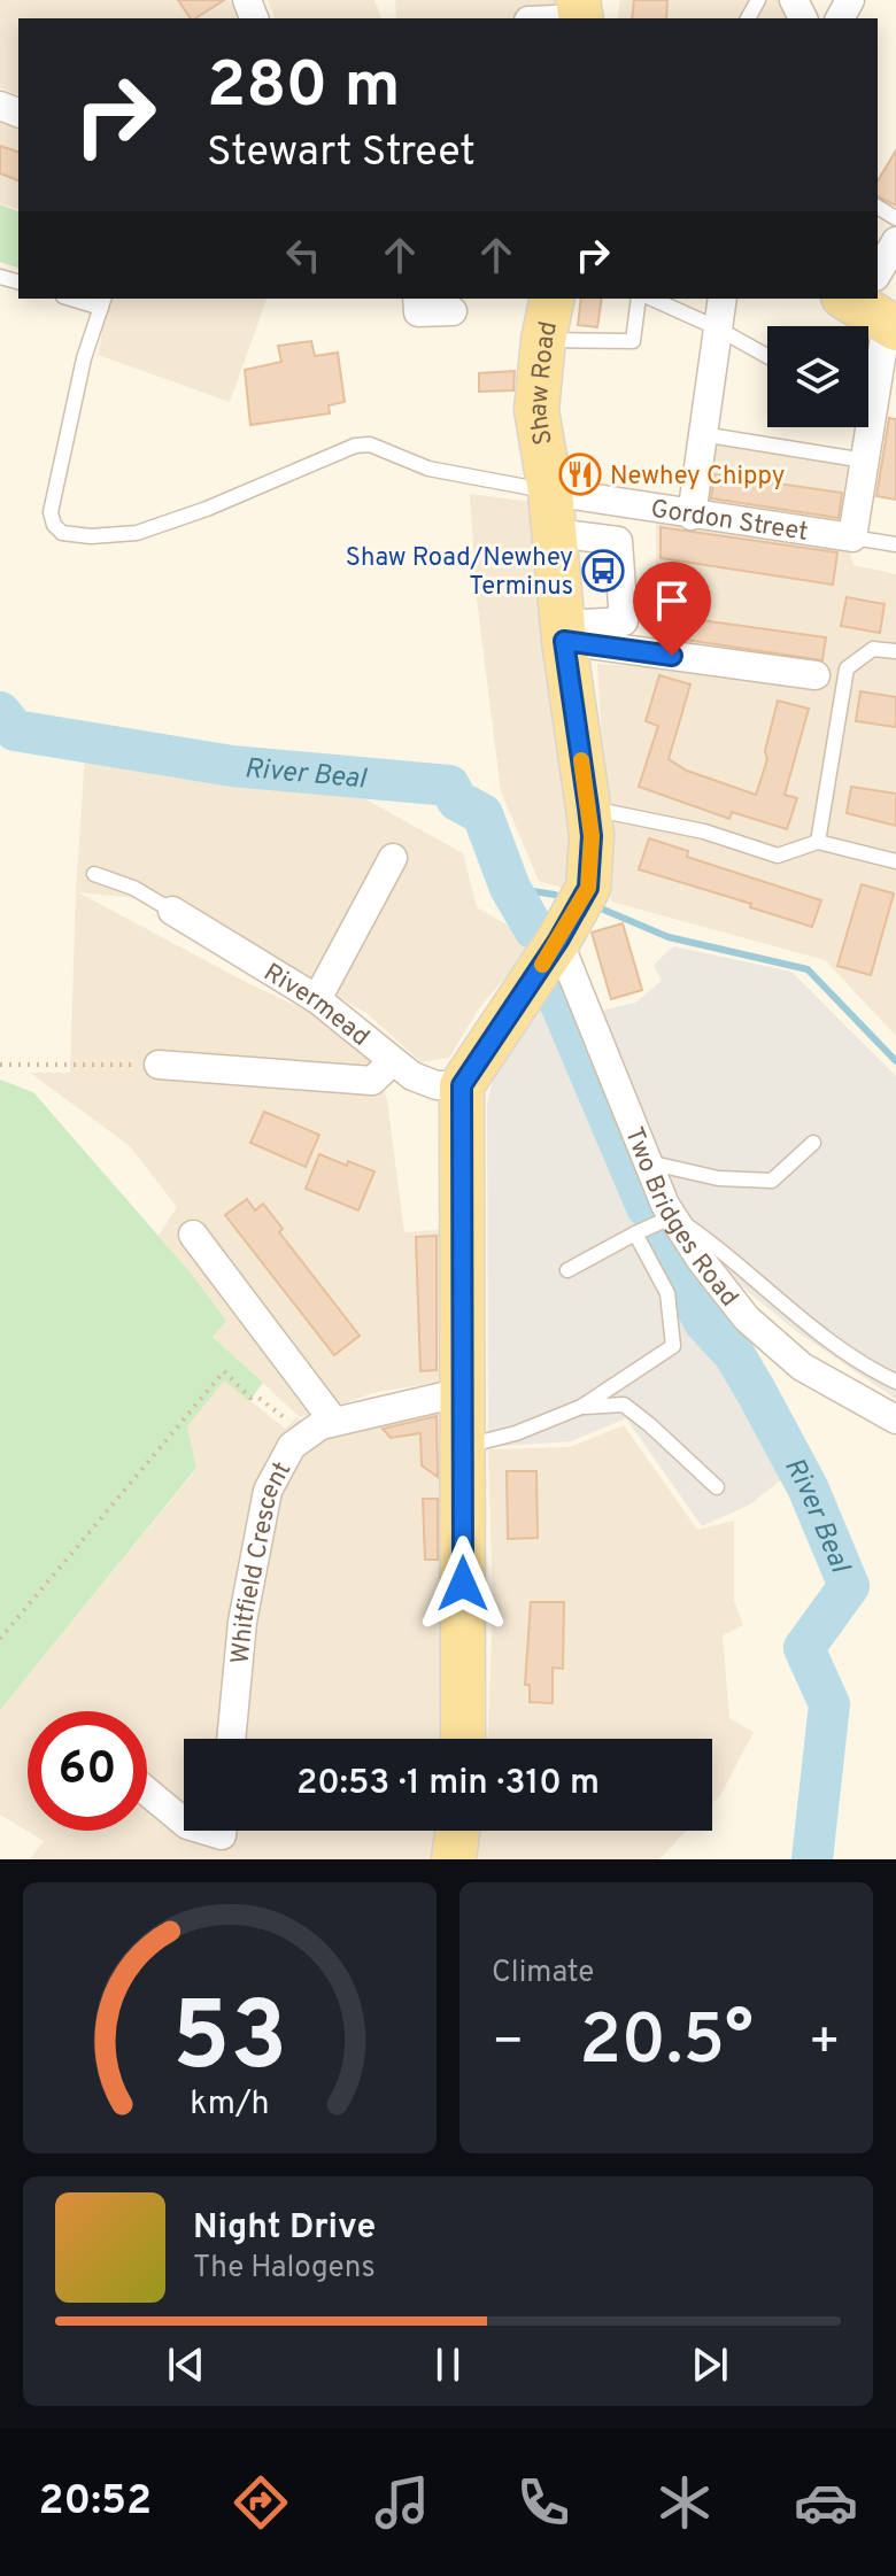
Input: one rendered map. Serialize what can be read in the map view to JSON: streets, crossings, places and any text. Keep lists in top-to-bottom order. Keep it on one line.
{"streets":{"main road":["Shaw Road"],"street":["Gordon Street","Rivermead","Two Bridges Road","Whitfield Crescent"]},"crossings":[["Shaw Road","Gordon Street"],["Shaw Road","Rivermead"],["Shaw Road","Two Bridges Road"]],"water":["River Beal"],"places":{"restaurant":["Newhey Chippy"],"bus stop":["Shaw Road/Newhey Terminus"]},"page":{"turn":["280 m","Stewart Street"],"limit":"60","trip":"20:53 · 1 min · 310 m","tile":"Climate","heat":["−","20.5°","+"],"song":["Night Drive","The Halogens"],"tabs":"20:52","gauge":["53","km/h"]}}
